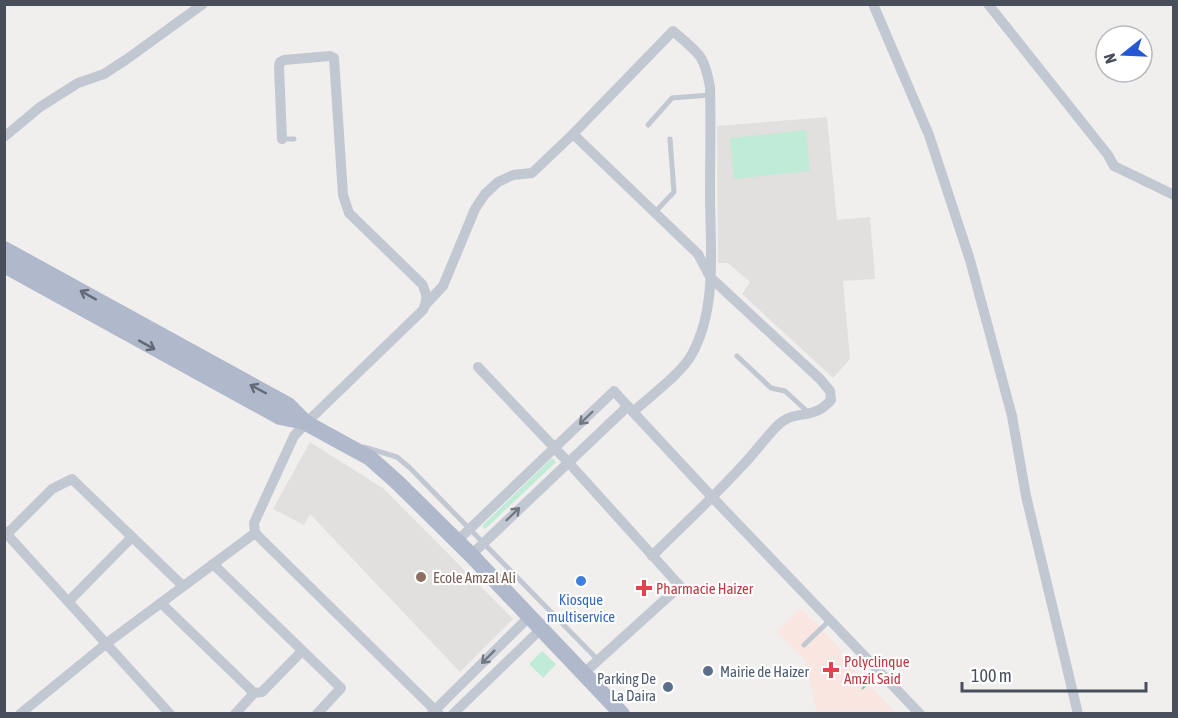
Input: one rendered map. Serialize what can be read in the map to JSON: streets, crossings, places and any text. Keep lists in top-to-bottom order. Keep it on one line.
{"places":{"other":["Ecole Amzal Ali","Kiosque multiservice","Mairie de Haizer","Parking De La Daira"],"health":["Pharmacie Haizer","Polyclinque Amzil Said"]},"scale_bar":"100 m","north":"left"}
